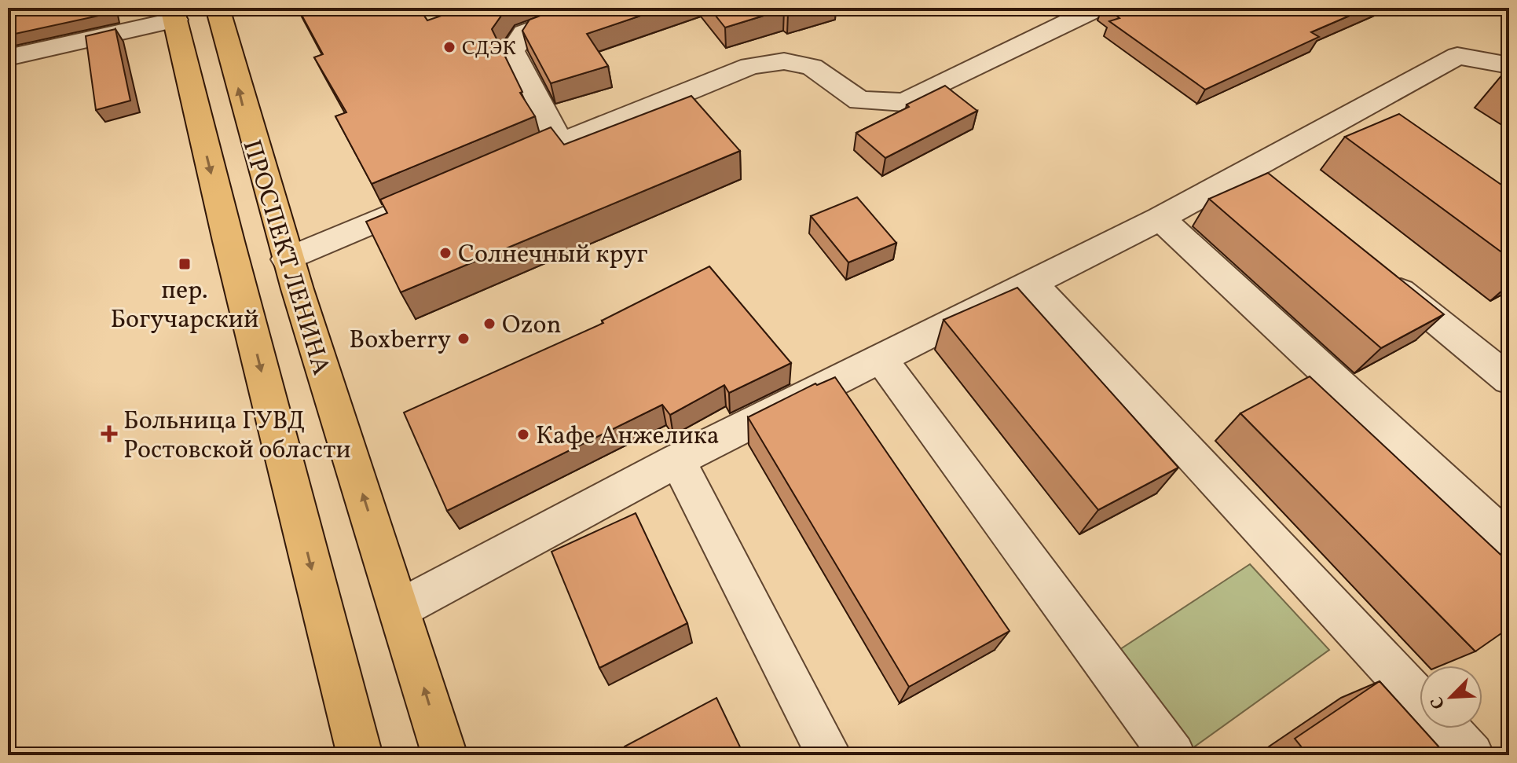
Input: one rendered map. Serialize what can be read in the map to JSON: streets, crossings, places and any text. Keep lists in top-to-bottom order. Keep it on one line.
{"streets":{"main road":["ПРОСПЕКТ ЛЕНИНА"]},"places":{"other":["СДЭК","Солнечный круг","Ozon","Boxberry","Кафе Анжелика"],"transit":["пер. Богучарский"],"health":["Больница ГУВД Ростовской области"]},"north":"bottom left"}
